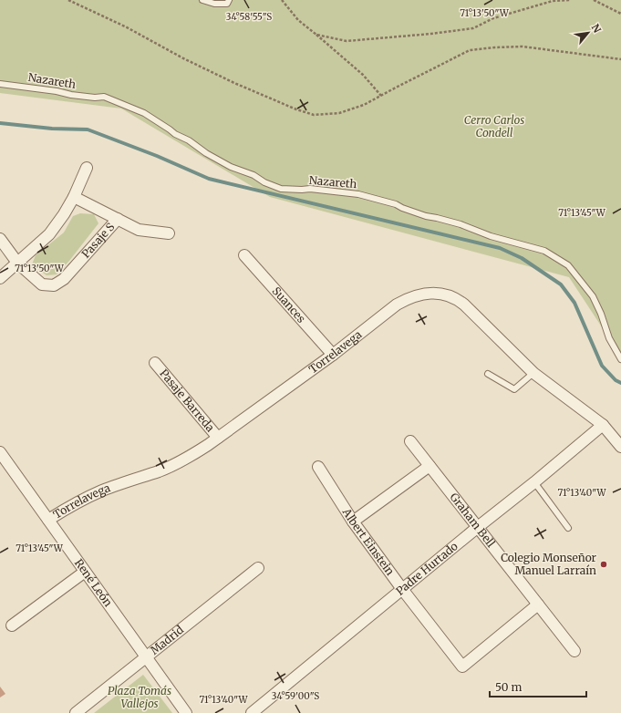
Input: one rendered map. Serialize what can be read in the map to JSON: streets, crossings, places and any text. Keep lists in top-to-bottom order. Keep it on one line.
{"streets":{"street":["Pasaje S","Suances","Torrelavega","Pasaje Barreda","Graham Bell","Albert Einstein","Padre Hurtado","René León","Madrid"],"lane":["Nazareth"]},"crossings":[["Suances","Torrelavega"],["Torrelavega","Pasaje Barreda"],["Torrelavega","Padre Hurtado"],["Torrelavega","René León"],["Graham Bell","Albert Einstein"],["Graham Bell","Padre Hurtado"],["Albert Einstein","Padre Hurtado"],["René León","Madrid"]],"parks":["Cerro Carlos Condell","Plaza Tomás Vallejos"],"places":["Colegio Monseñor Manuel Larraín"],"scale_bar":"50 m","north":"top right","coordinates":["71°13'50\"W","34°58'55\"S","71°13'45\"W","71°13'40\"W","34°59'00\"S"]}
